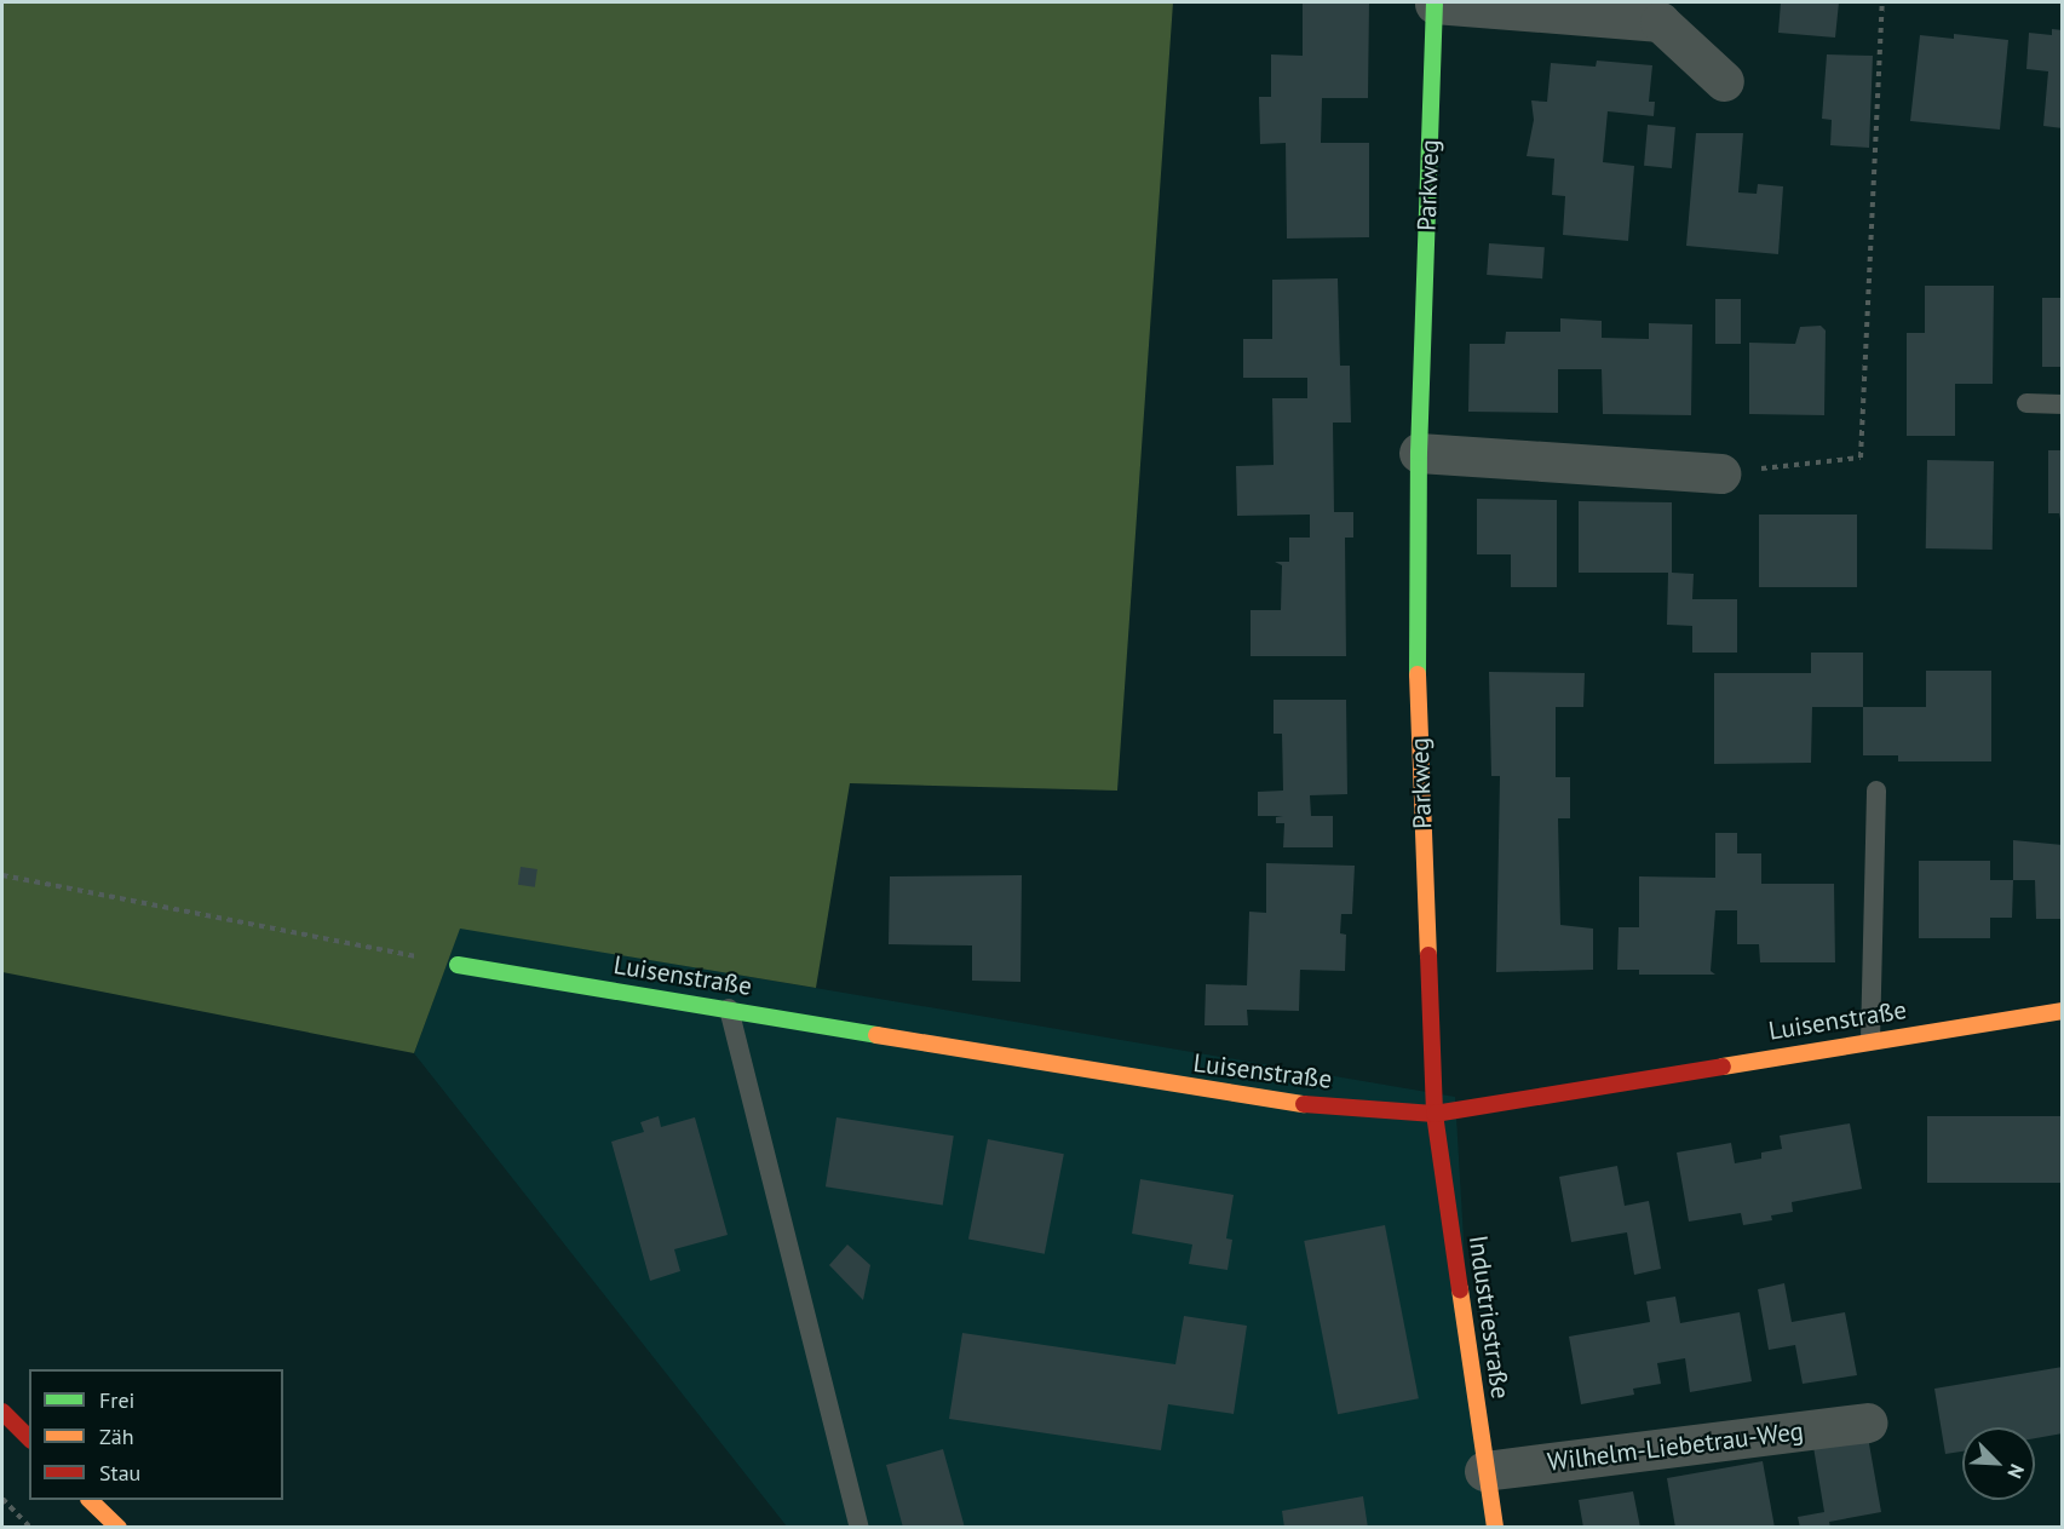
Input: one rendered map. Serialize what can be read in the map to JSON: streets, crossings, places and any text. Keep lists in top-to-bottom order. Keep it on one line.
{"streets":{"street":["Parkweg","Luisenstraße","Industriestraße","Wilhelm-Liebetrau-Weg"]},"crossings":[["Parkweg","Luisenstraße"],["Parkweg","Industriestraße"],["Luisenstraße","Industriestraße"],["Industriestraße","Wilhelm-Liebetrau-Weg"]],"legend":["Frei","Zäh","Stau"],"north":"bottom right"}
